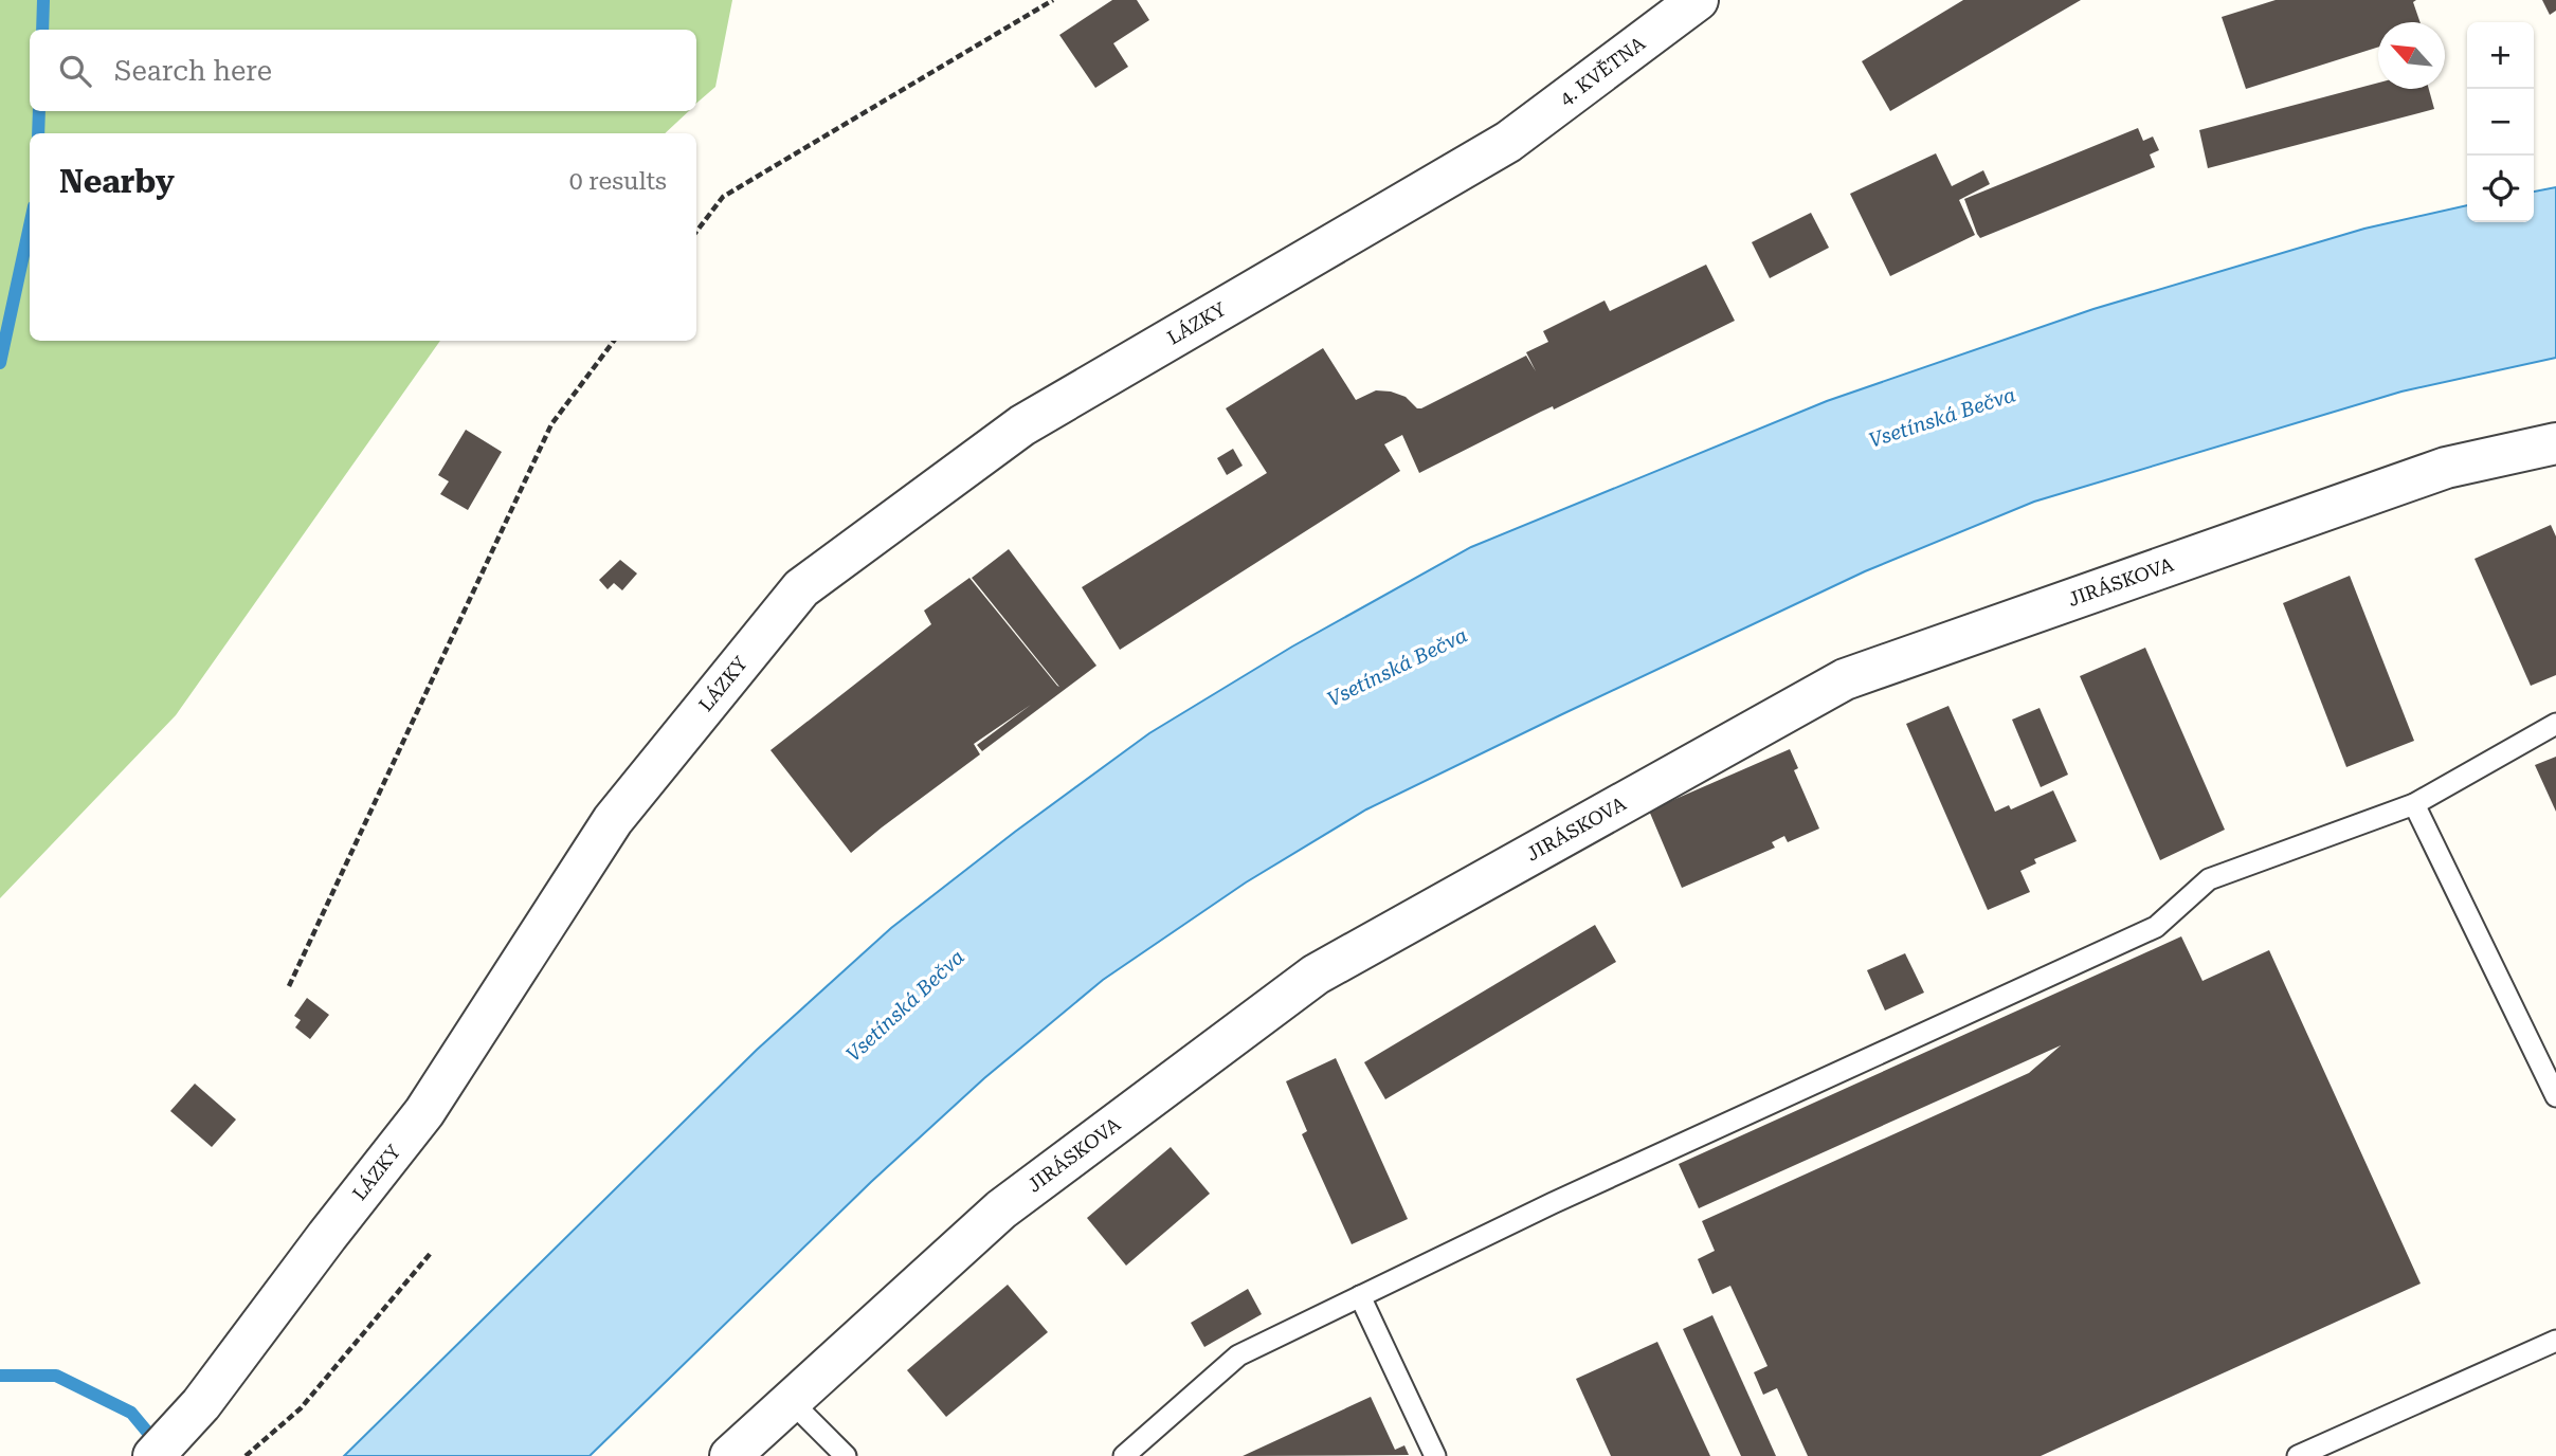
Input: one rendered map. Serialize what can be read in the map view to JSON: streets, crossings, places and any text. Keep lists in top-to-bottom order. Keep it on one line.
{"streets":{"street":["4. KVĚTNA","LÁZKY","JIRÁSKOVA"]},"crossings":[["4. KVĚTNA","LÁZKY"]],"water":["Vsetínská Bečva"],"north":"top left","page":{"map_buttons":["+","−"],"search":"Search here","heading":["Nearby","0 results"]}}
